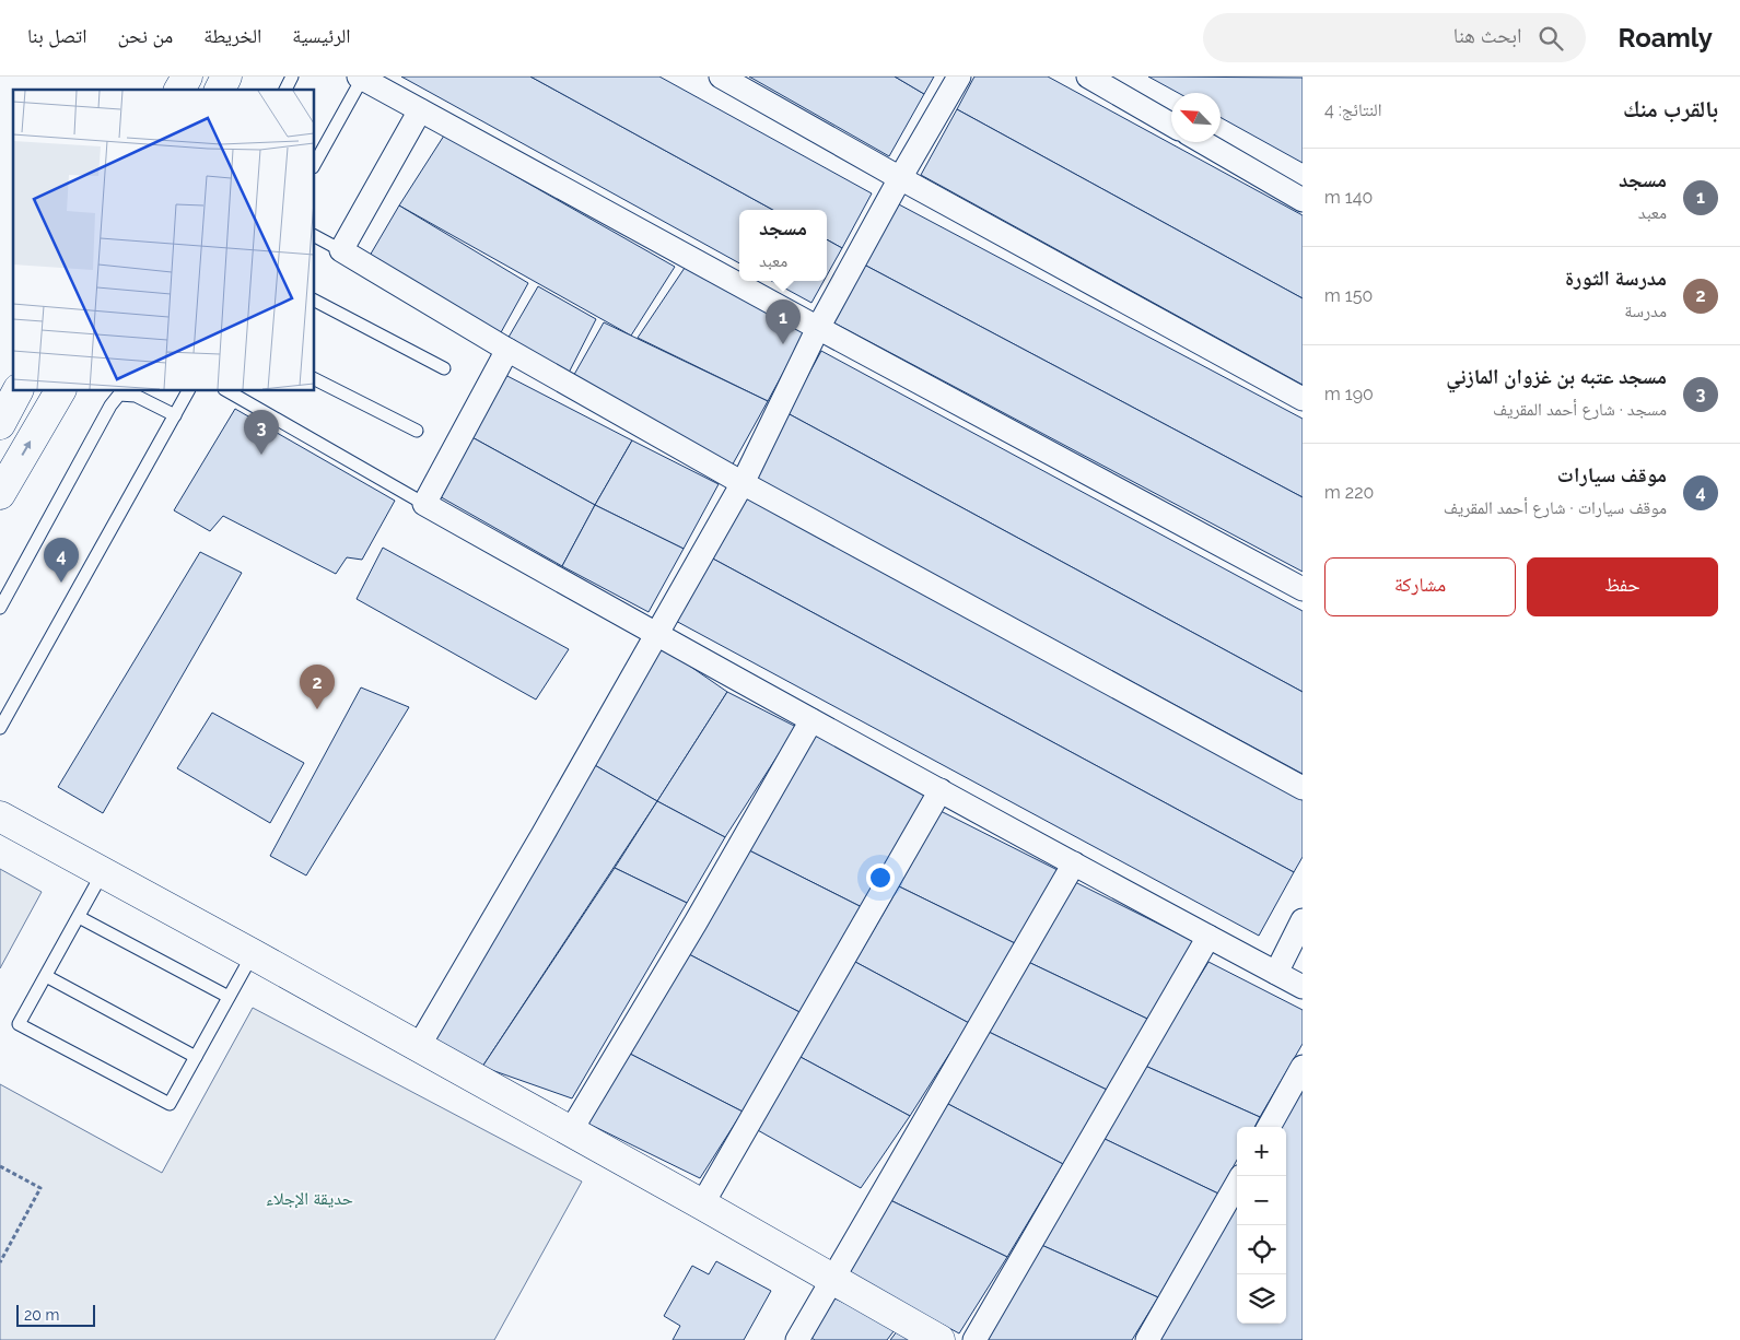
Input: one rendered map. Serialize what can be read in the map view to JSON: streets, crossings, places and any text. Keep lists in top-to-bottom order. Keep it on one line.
{"parks":["حديقة الإجلاء"],"scale_bar":"20 m","north":"top left","page":{"header":"Roamly","search":"ابحث هنا","nav":["الرئيسية","الخريطة","من نحن","اتصل بنا"],"heading":["بالقرب منك","النتائج: 4"],"list":[{"mark":"1","name":"مسجد","note":"معبد","value":"140 m"},{"mark":"2","name":"مدرسة الثورة","note":"مدرسة","value":"150 m"},{"mark":"3","name":"مسجد عتبه بن غزوان المازني","note":"مسجد · شارع أحمد المقريف","value":"190 m"},{"mark":"4","name":"موقف سيارات","note":"موقف سيارات · شارع أحمد المقريف","value":"220 m"}],"popup":["مسجد","معبد"],"pins":["1","3","4","2"],"buttons":["حفظ","مشاركة"],"map_buttons":["+","−"],"scale":"20 m"}}
